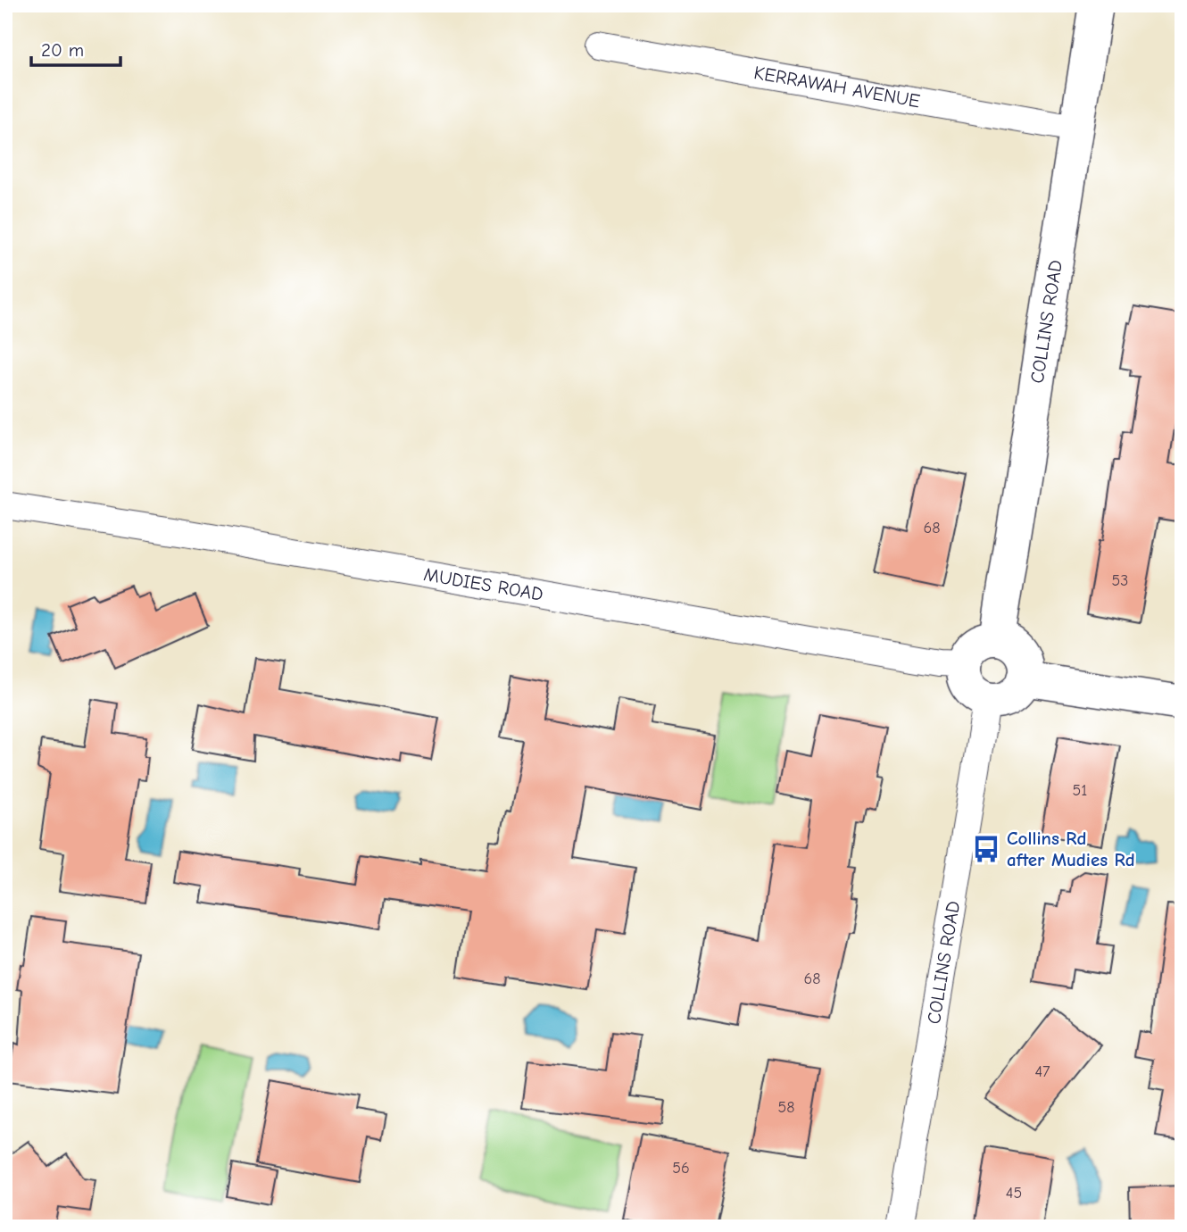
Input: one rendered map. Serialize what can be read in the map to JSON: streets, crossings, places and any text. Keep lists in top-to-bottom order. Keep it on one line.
{"streets":{"street":["KERRAWAH AVENUE","COLLINS ROAD","MUDIES ROAD"]},"crossings":[["KERRAWAH AVENUE","COLLINS ROAD"],["COLLINS ROAD","MUDIES ROAD"]],"places":{"bus stop":["Collins Rd after Mudies Rd"]},"house_numbers":["68","53","51","68","47","58","56","45"],"scale_bar":"20 m"}
